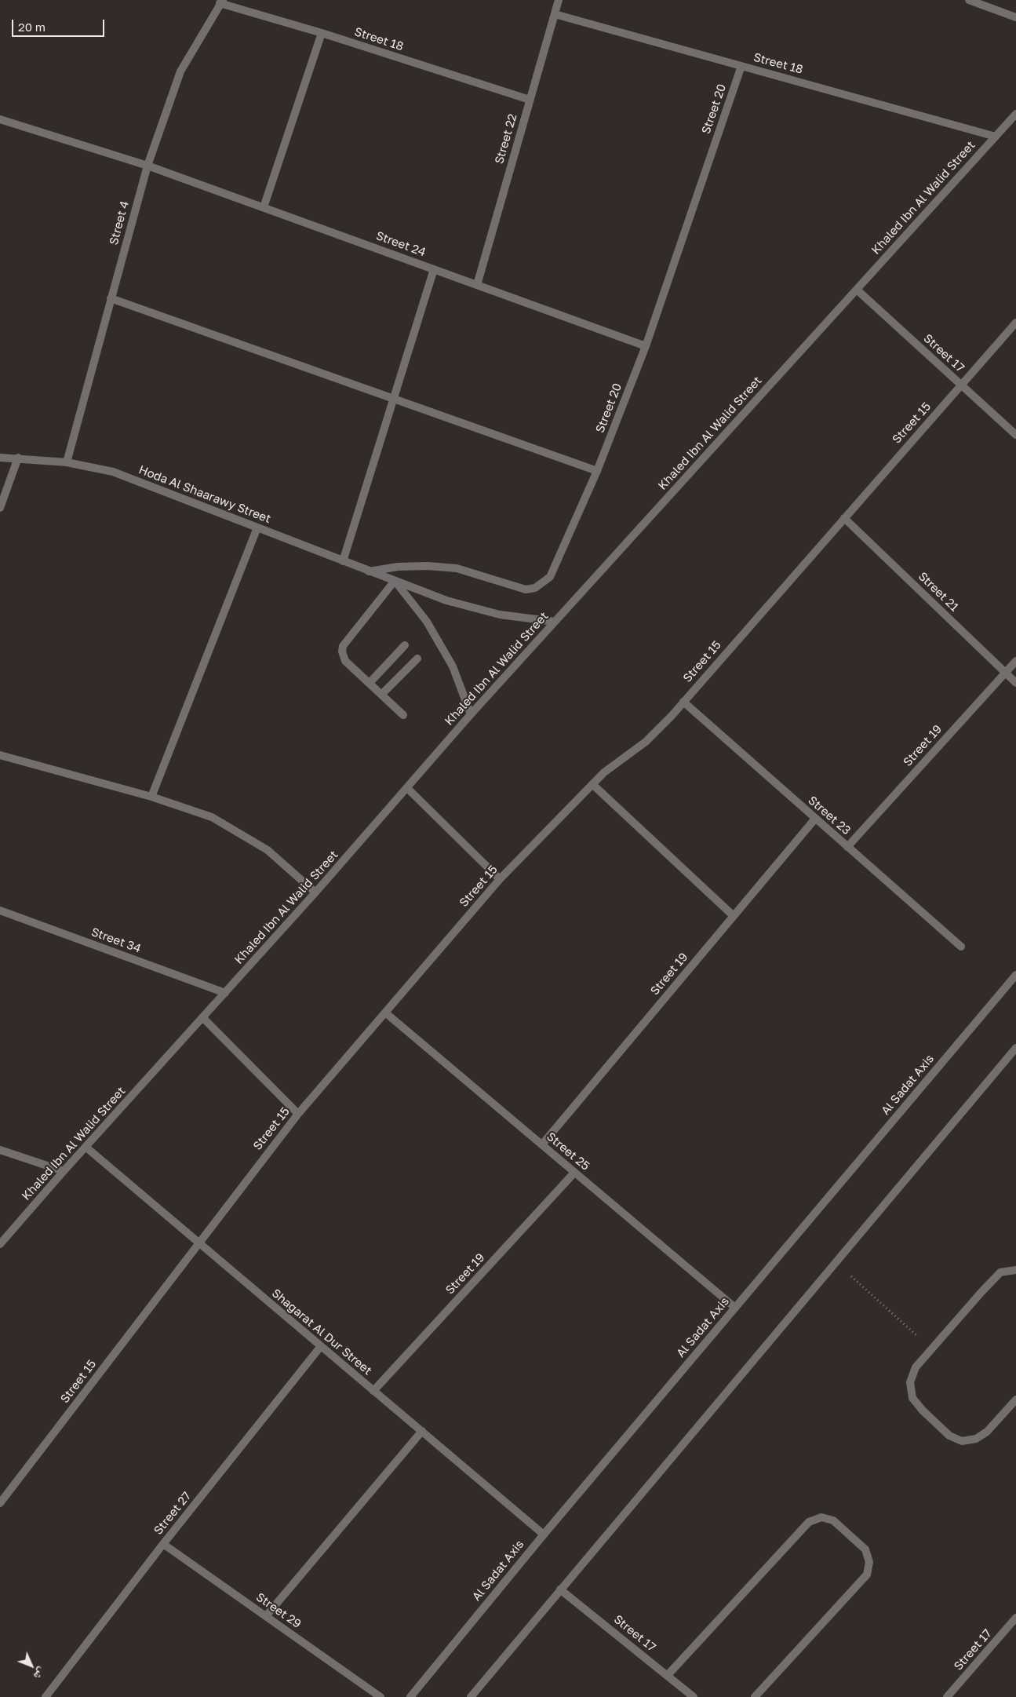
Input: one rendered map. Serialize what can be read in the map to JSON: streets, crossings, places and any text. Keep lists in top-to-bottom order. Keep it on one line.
{"streets":{"street":["Street 18","Street 20","Street 22","Khaled Ibn Al Walid Street","Street 4","Street 24","Street 17","Street 15","Hoda Al Shaarawy Street","Street 21","Street 19","Street 23","Street 34","Al Sadat Axis","Street 25","Shagarat Al Dur Street","Street 27","Street 29"]},"crossings":[["Street 18","Street 20"],["Street 18","Street 22"],["Street 18","Khaled Ibn Al Walid Street"],["Street 18","Street 4"],["Street 20","Street 24"],["Street 20","Hoda Al Shaarawy Street"],["Street 22","Street 24"],["Khaled Ibn Al Walid Street","Street 17"],["Khaled Ibn Al Walid Street","Hoda Al Shaarawy Street"],["Khaled Ibn Al Walid Street","Street 34"],["Khaled Ibn Al Walid Street","Shagarat Al Dur Street"],["Street 4","Street 24"],["Street 4","Hoda Al Shaarawy Street"],["Street 17","Street 15"],["Street 15","Street 21"],["Street 15","Street 23"],["Street 15","Street 25"],["Street 15","Shagarat Al Dur Street"],["Street 21","Street 19"],["Street 19","Street 23"],["Street 19","Street 25"],["Street 19","Shagarat Al Dur Street"],["Al Sadat Axis","Street 25"],["Al Sadat Axis","Shagarat Al Dur Street"],["Shagarat Al Dur Street","Street 27"],["Street 27","Street 29"]],"scale_bar":"20 m","north":"bottom right"}
